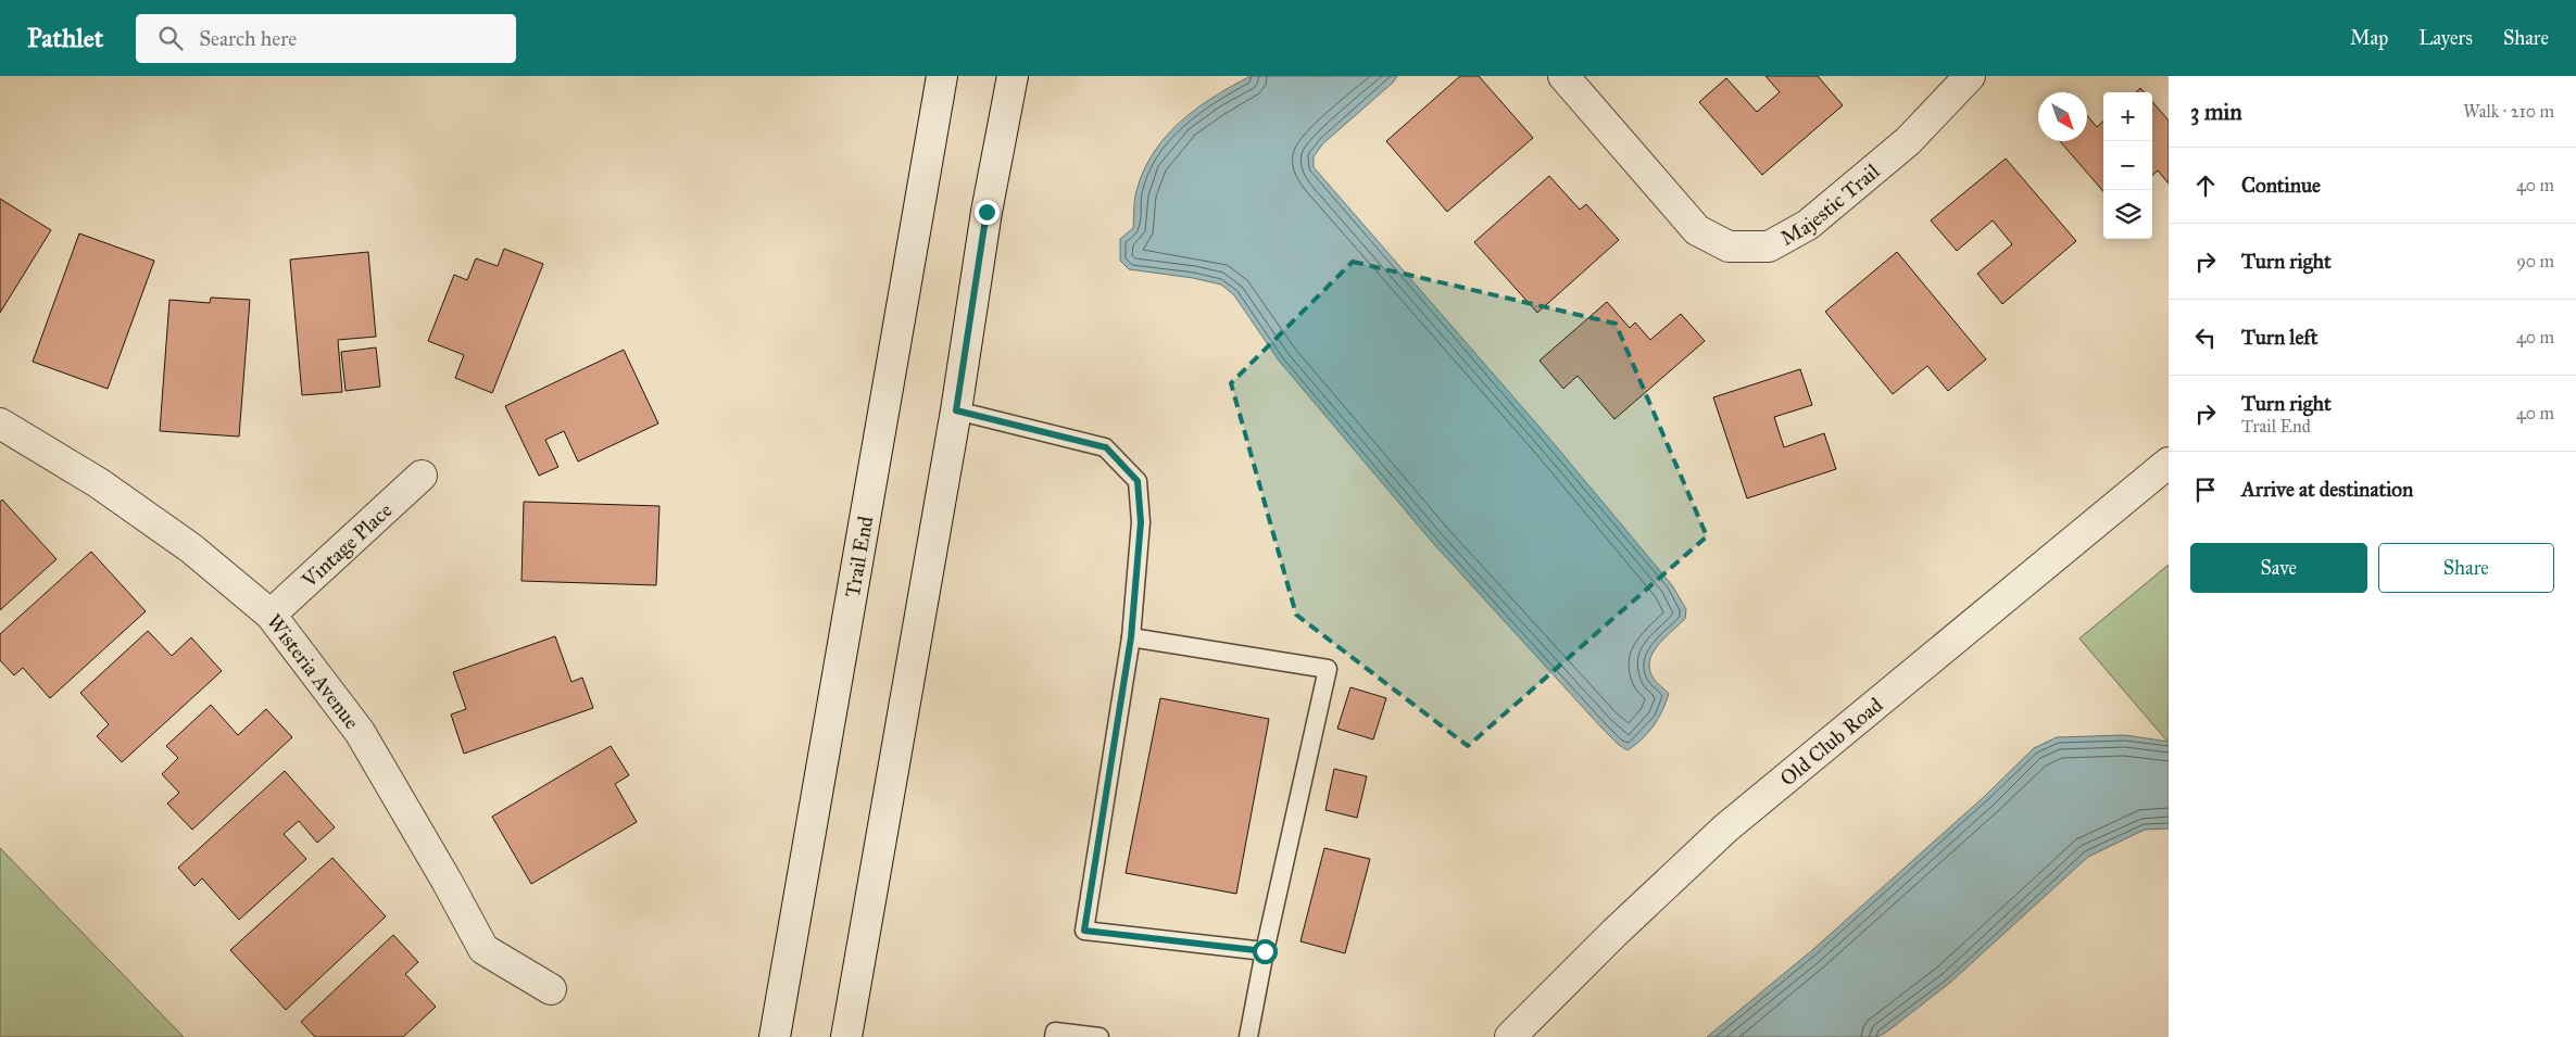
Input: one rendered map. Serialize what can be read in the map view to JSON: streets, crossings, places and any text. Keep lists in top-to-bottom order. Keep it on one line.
{"streets":{"street":["Majestic Trail","Vintage Place","Trail End","Wisteria Avenue","Old Club Road"]},"crossings":[["Vintage Place","Wisteria Avenue"]],"north":"bottom right","page":{"header":"Pathlet","search":"Search here","nav":["Map","Layers","Share"],"heading":["3 min","Walk · 210 m"],"map_buttons":["+","−"],"list":[["Continue","40 m"],["Turn right","90 m"],["Turn left","40 m"],["Turn right","Trail End","40 m"],"Arrive at destination"],"buttons":["Save","Share"]}}
